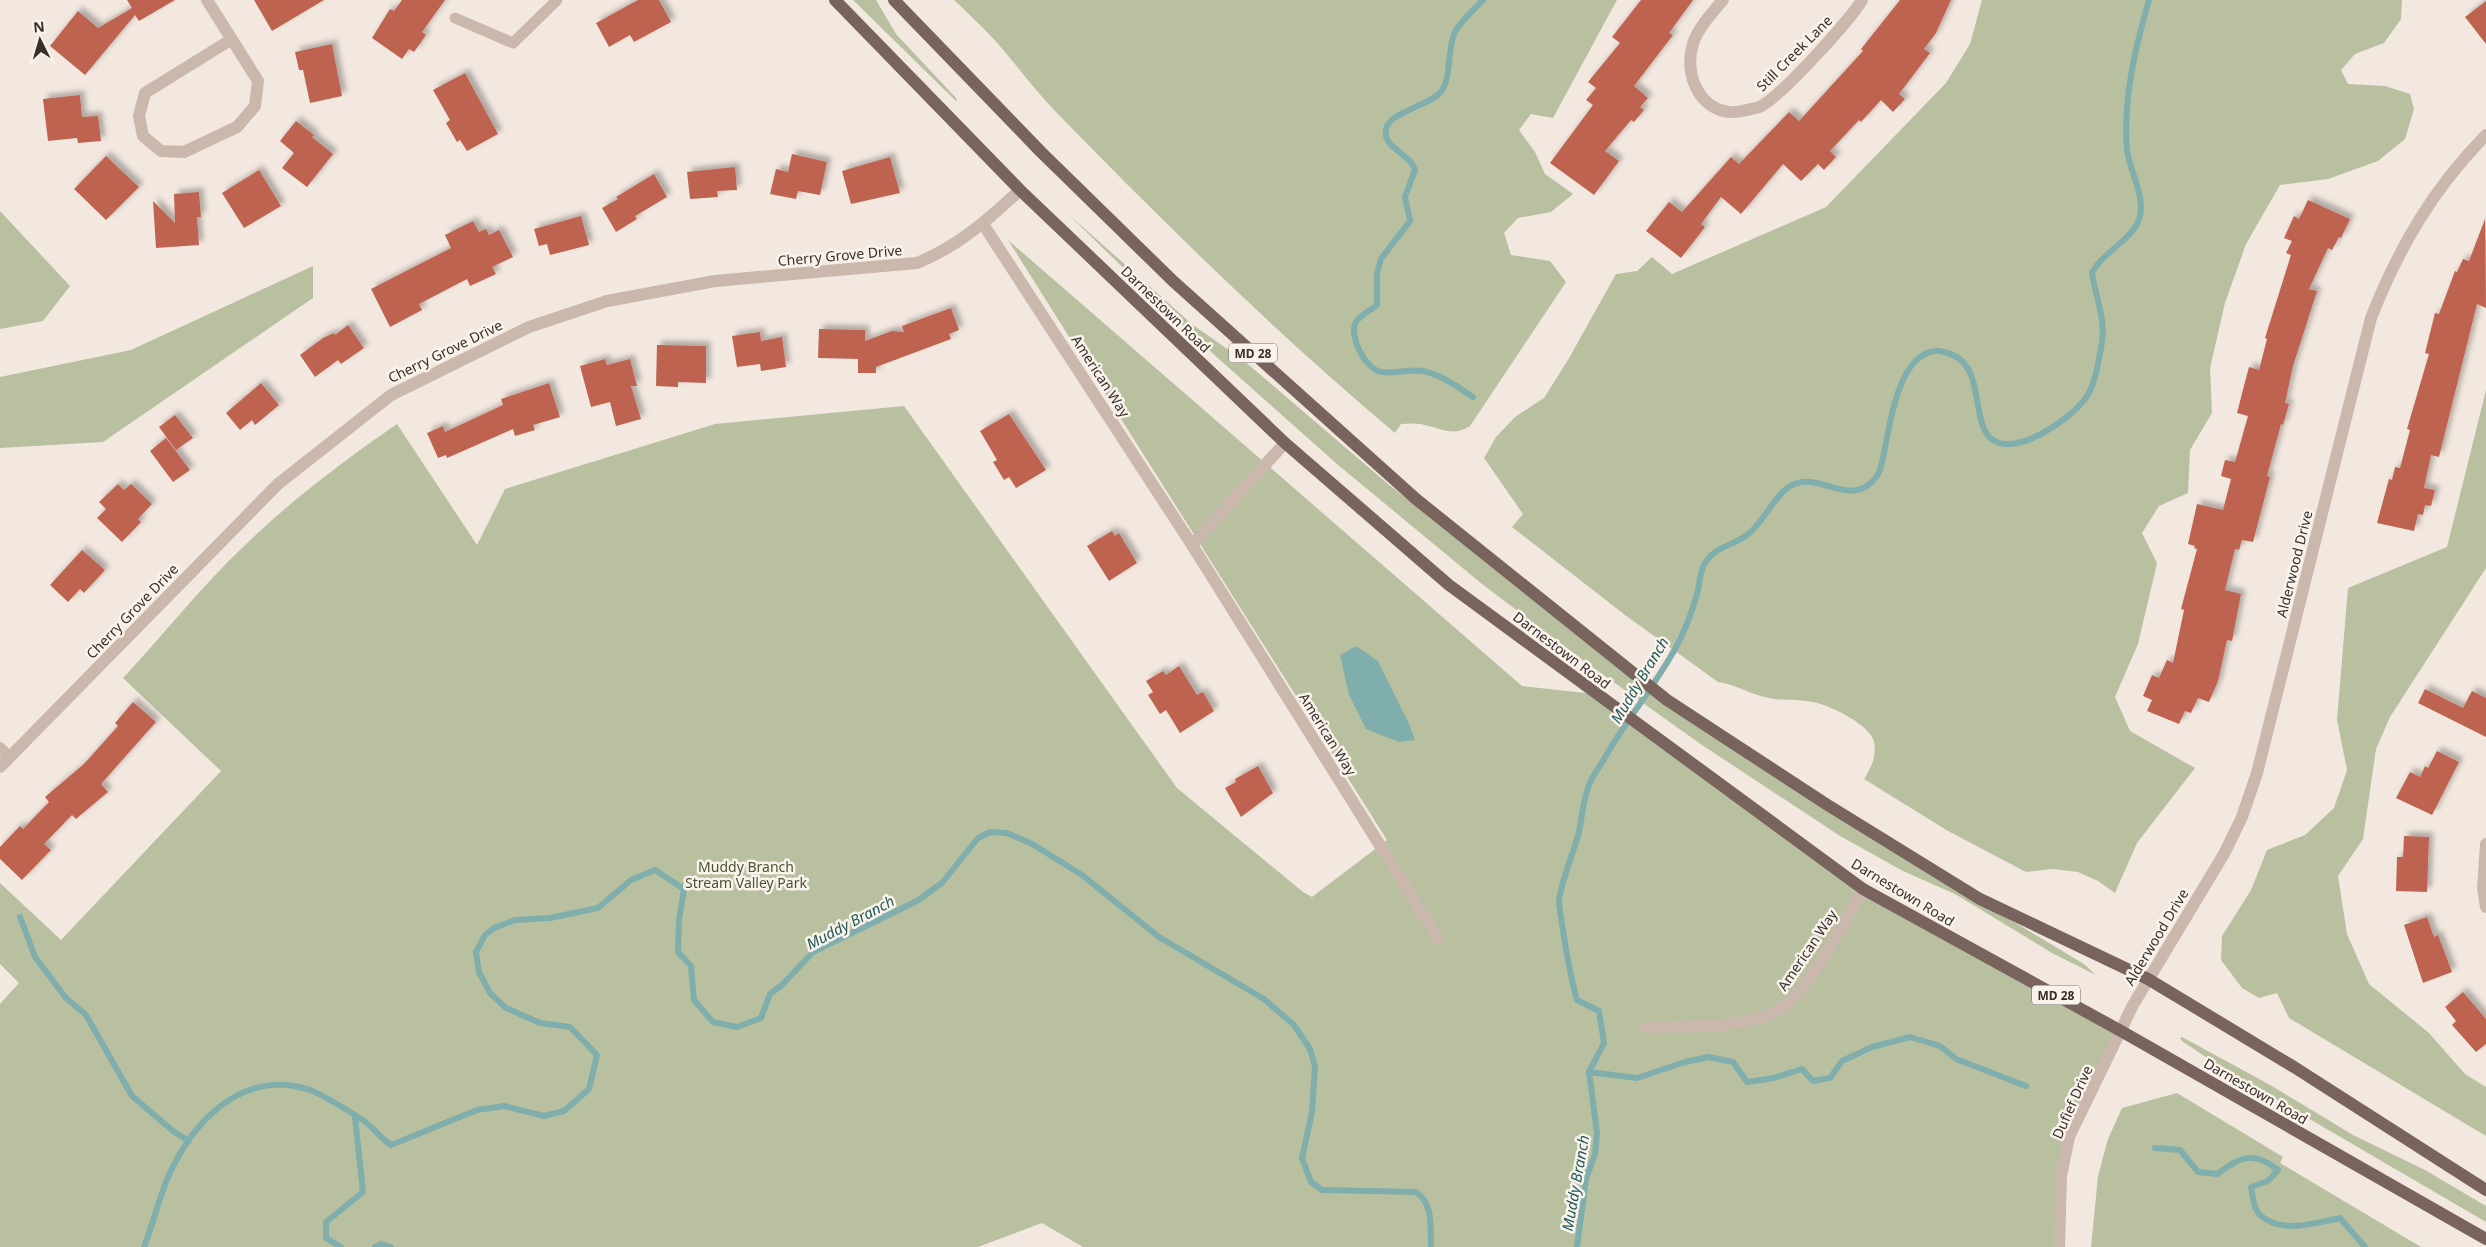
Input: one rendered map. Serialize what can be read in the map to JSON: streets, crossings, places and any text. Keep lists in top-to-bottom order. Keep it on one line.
{"streets":{"main road":["Darnestown Road","MD 28"],"street":["Still Creek Lane","Cherry Grove Drive","American Way","Alderwood Drive","Dufief Drive"]},"crossings":[["Cherry Grove Drive","Darnestown Road"],["Cherry Grove Drive","American Way"],["Darnestown Road","American Way"],["Darnestown Road","Alderwood Drive"],["Darnestown Road","Dufief Drive"],["Alderwood Drive","Dufief Drive"]],"water":["Muddy Branch"],"parks":["Muddy Branch Stream Valley Park"],"north":"top"}
